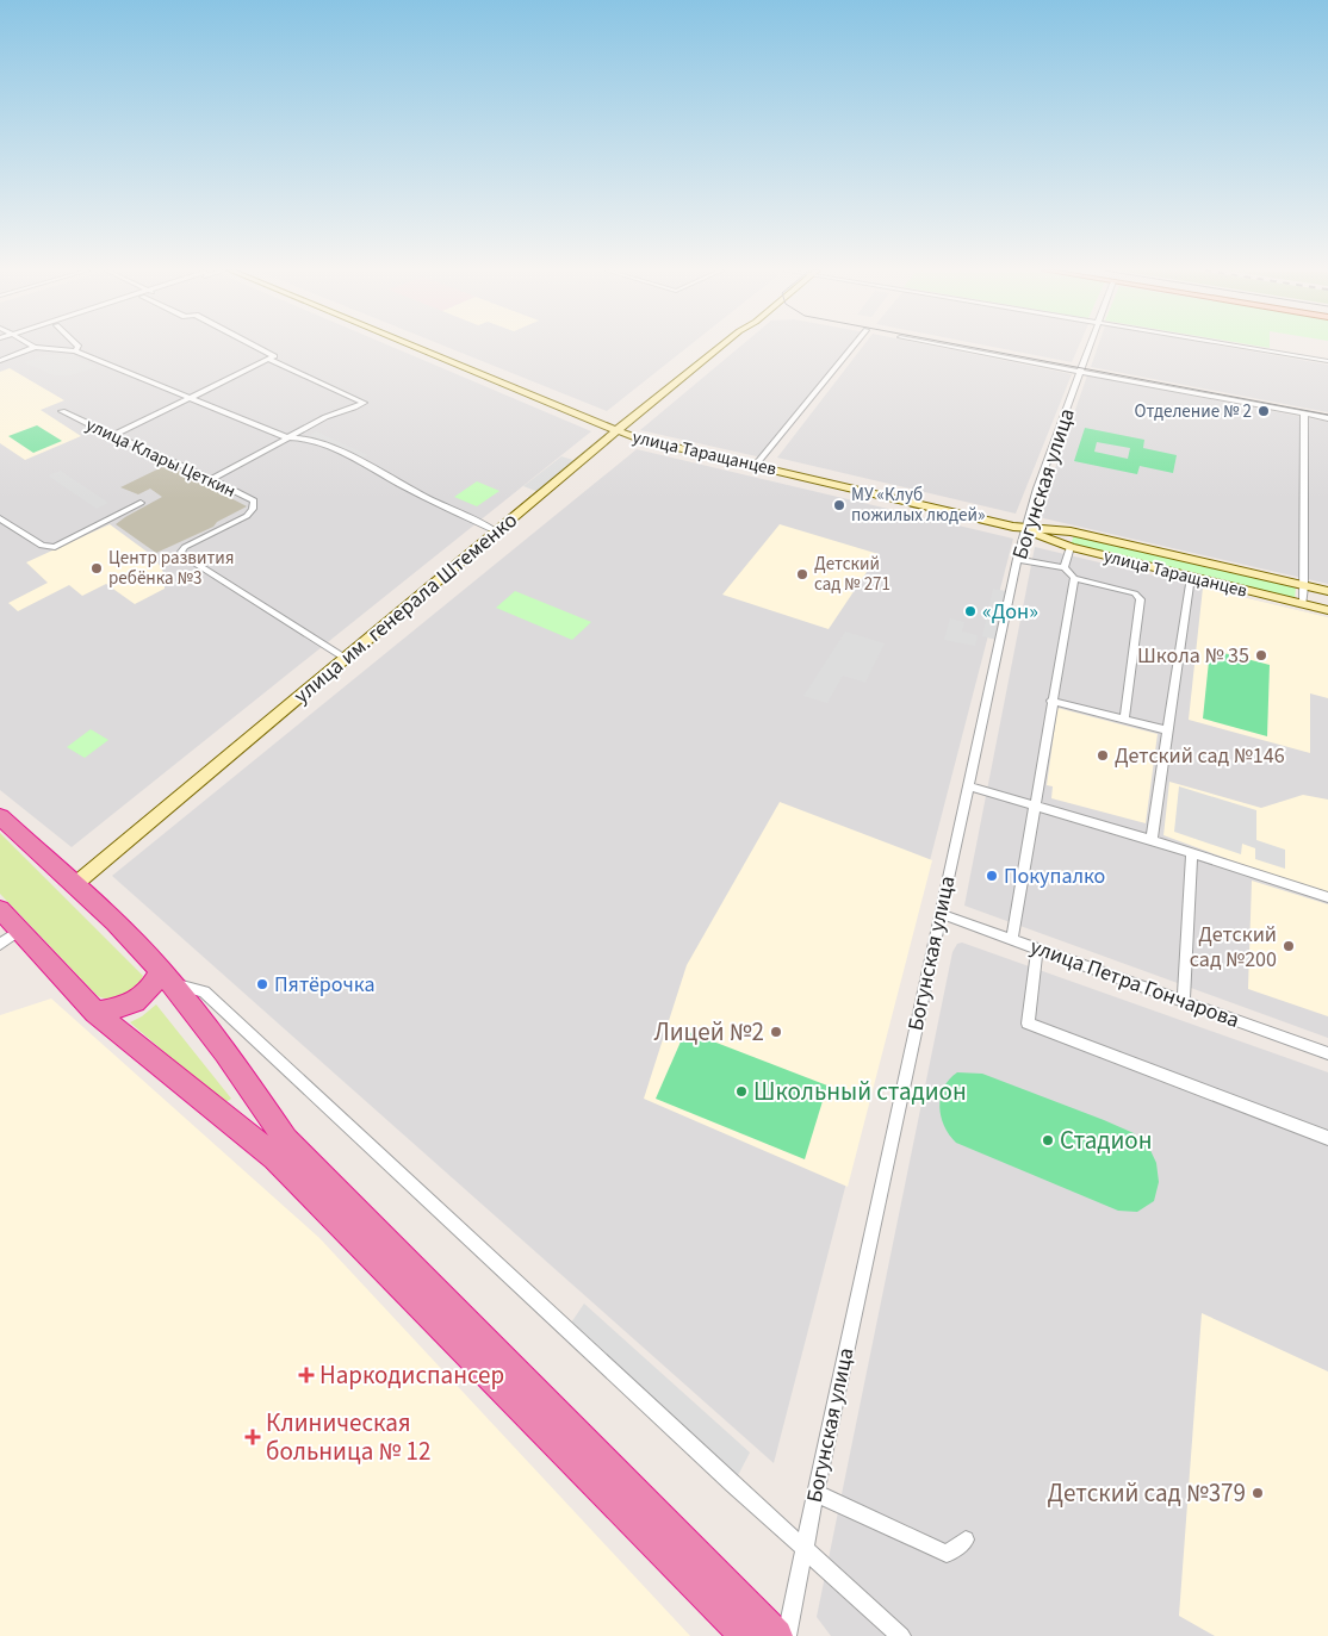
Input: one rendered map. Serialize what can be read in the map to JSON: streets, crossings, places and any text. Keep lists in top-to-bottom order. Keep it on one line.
{"streets":{"street":["улица Таращанцев","улица Клары Цеткин","Богунская улица","улица им. генерала Штеменко","улица Петра Гончарова"]},"crossings":[["улица Таращанцев","Богунская улица"],["улица Таращанцев","улица им. генерала Штеменко"],["улица Клары Цеткин","улица им. генерала Штеменко"],["Богунская улица","улица Петра Гончарова"]],"places":{"other":["Отделение № 2","МУ «Клуб пожилых людей»","Центр развития ребёнка №3","Детский сад № 271","«Дон»","Школа № 35","Детский сад №146","Покупалко","Детский сад №200","Пятёрочка","Лицей №2","Школьный стадион","Стадион","Детский сад №379"],"health":["Наркодиспансер","Клиническая больница № 12"]}}
